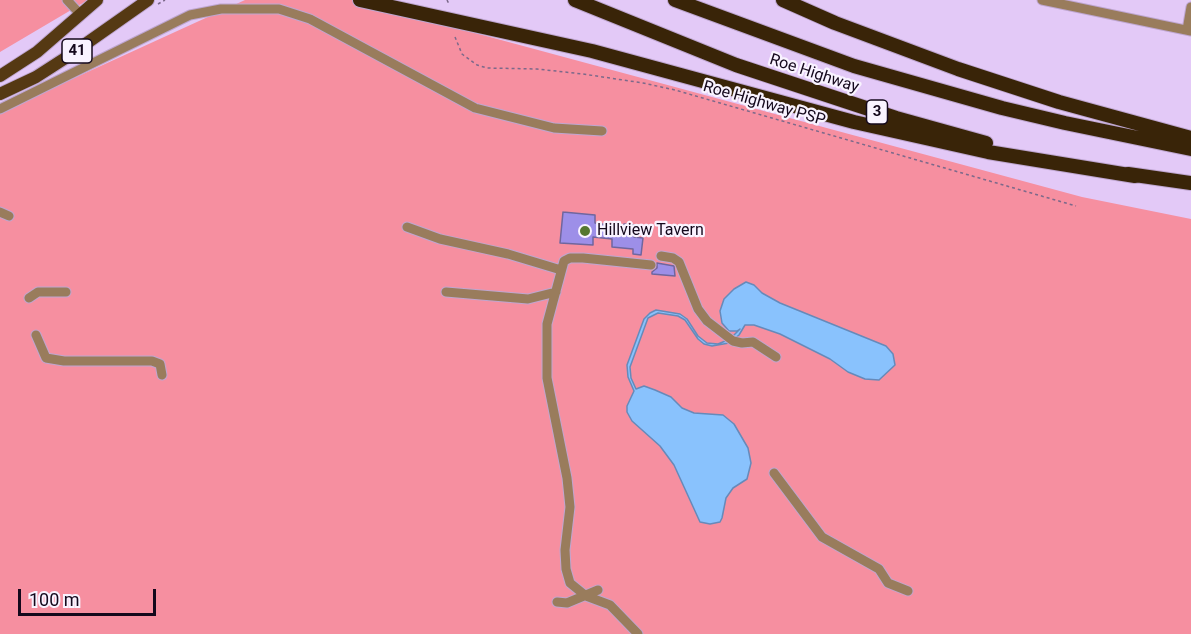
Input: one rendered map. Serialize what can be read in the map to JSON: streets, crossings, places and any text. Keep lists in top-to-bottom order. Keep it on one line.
{"streets":{"highway":["Roe Highway","3"],"main road":["41"],"path":["Roe Highway PSP"]},"places":["Hillview Tavern"],"scale_bar":"100 m"}
